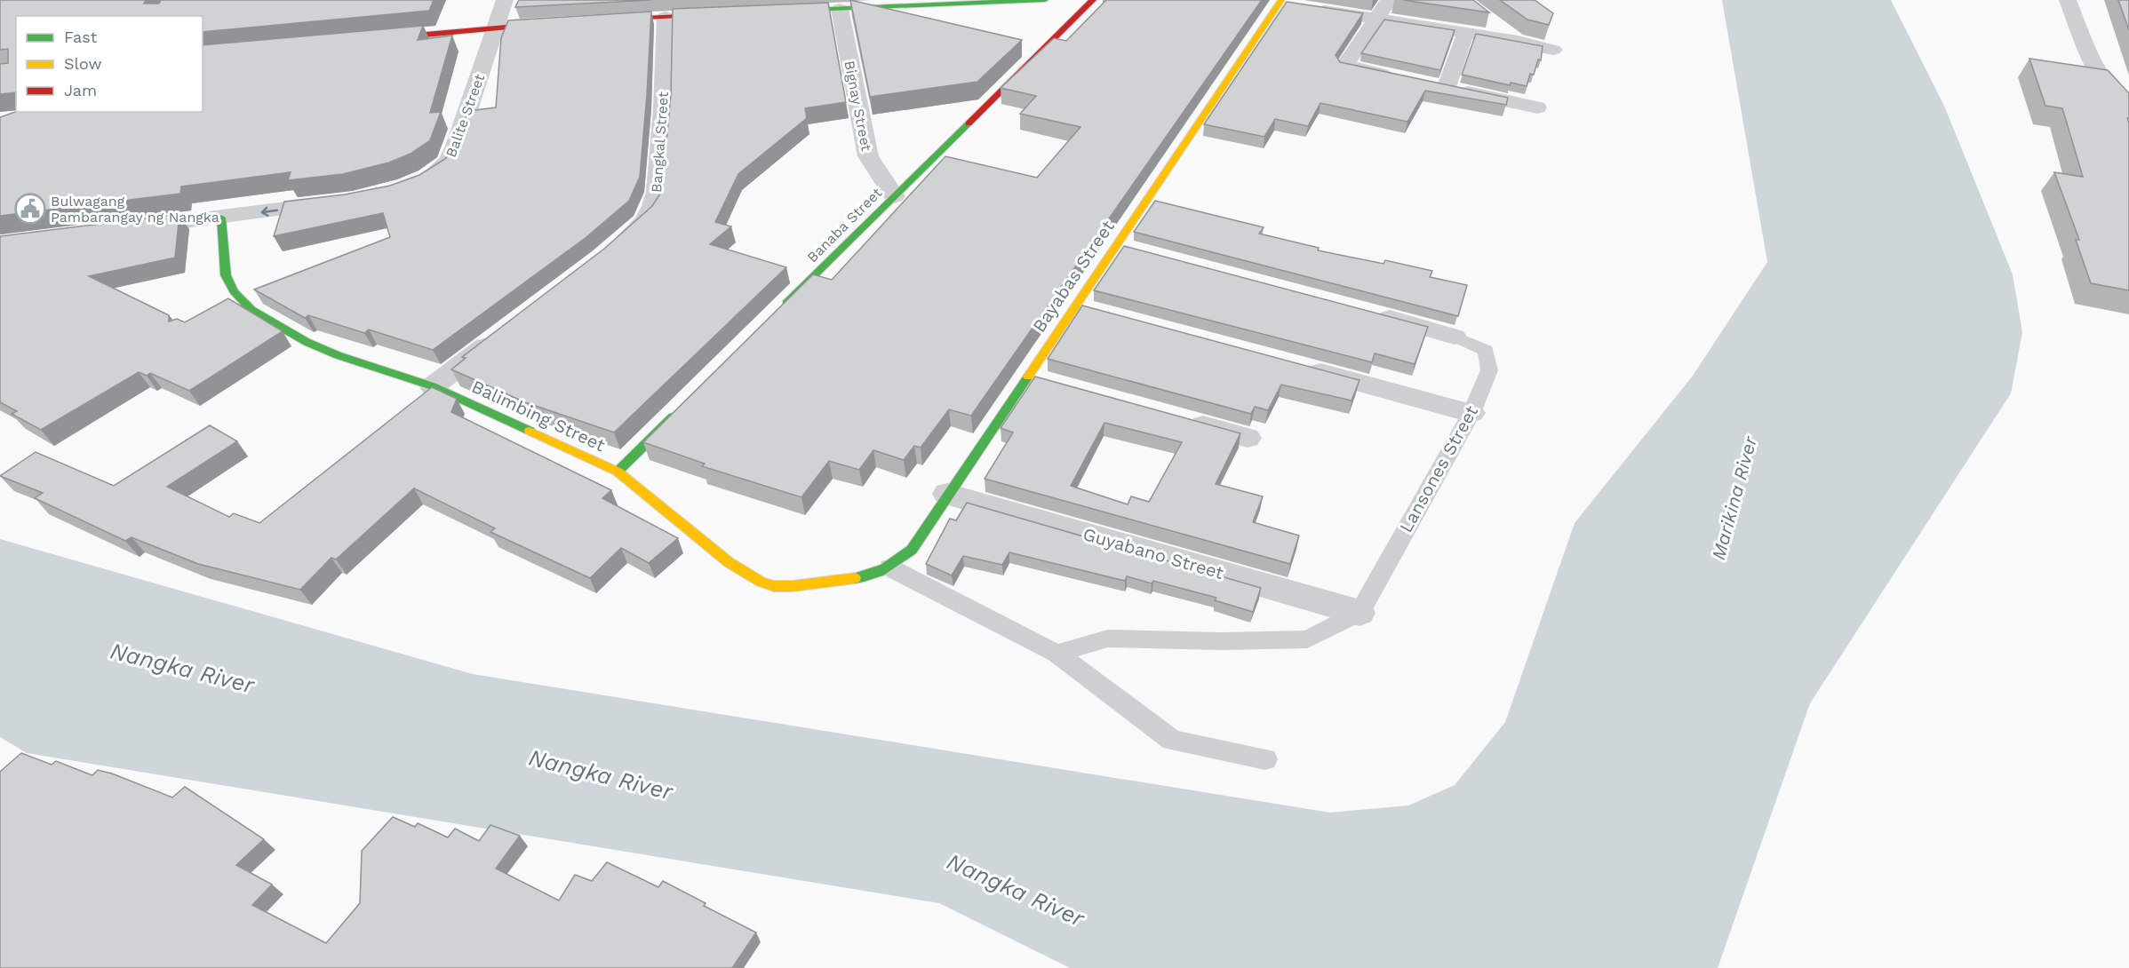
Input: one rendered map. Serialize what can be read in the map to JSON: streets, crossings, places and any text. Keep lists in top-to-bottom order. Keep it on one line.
{"streets":{"street":["Bignay Street","Balite Street","Bangkal Street","Banaba Street","Bayabas Street","Balimbing Street","Guyabano Street"],"lane":["Lansones Street"]},"crossings":[["Bignay Street","Banaba Street"],["Bayabas Street","Balimbing Street"],["Bayabas Street","Guyabano Street"],["Lansones Street","Guyabano Street"]],"water":["Marikina River","Nangka River"],"places":{"public building":["Bulwagang Pambarangay ng Nangka"]},"legend":["Fast","Slow","Jam"]}
